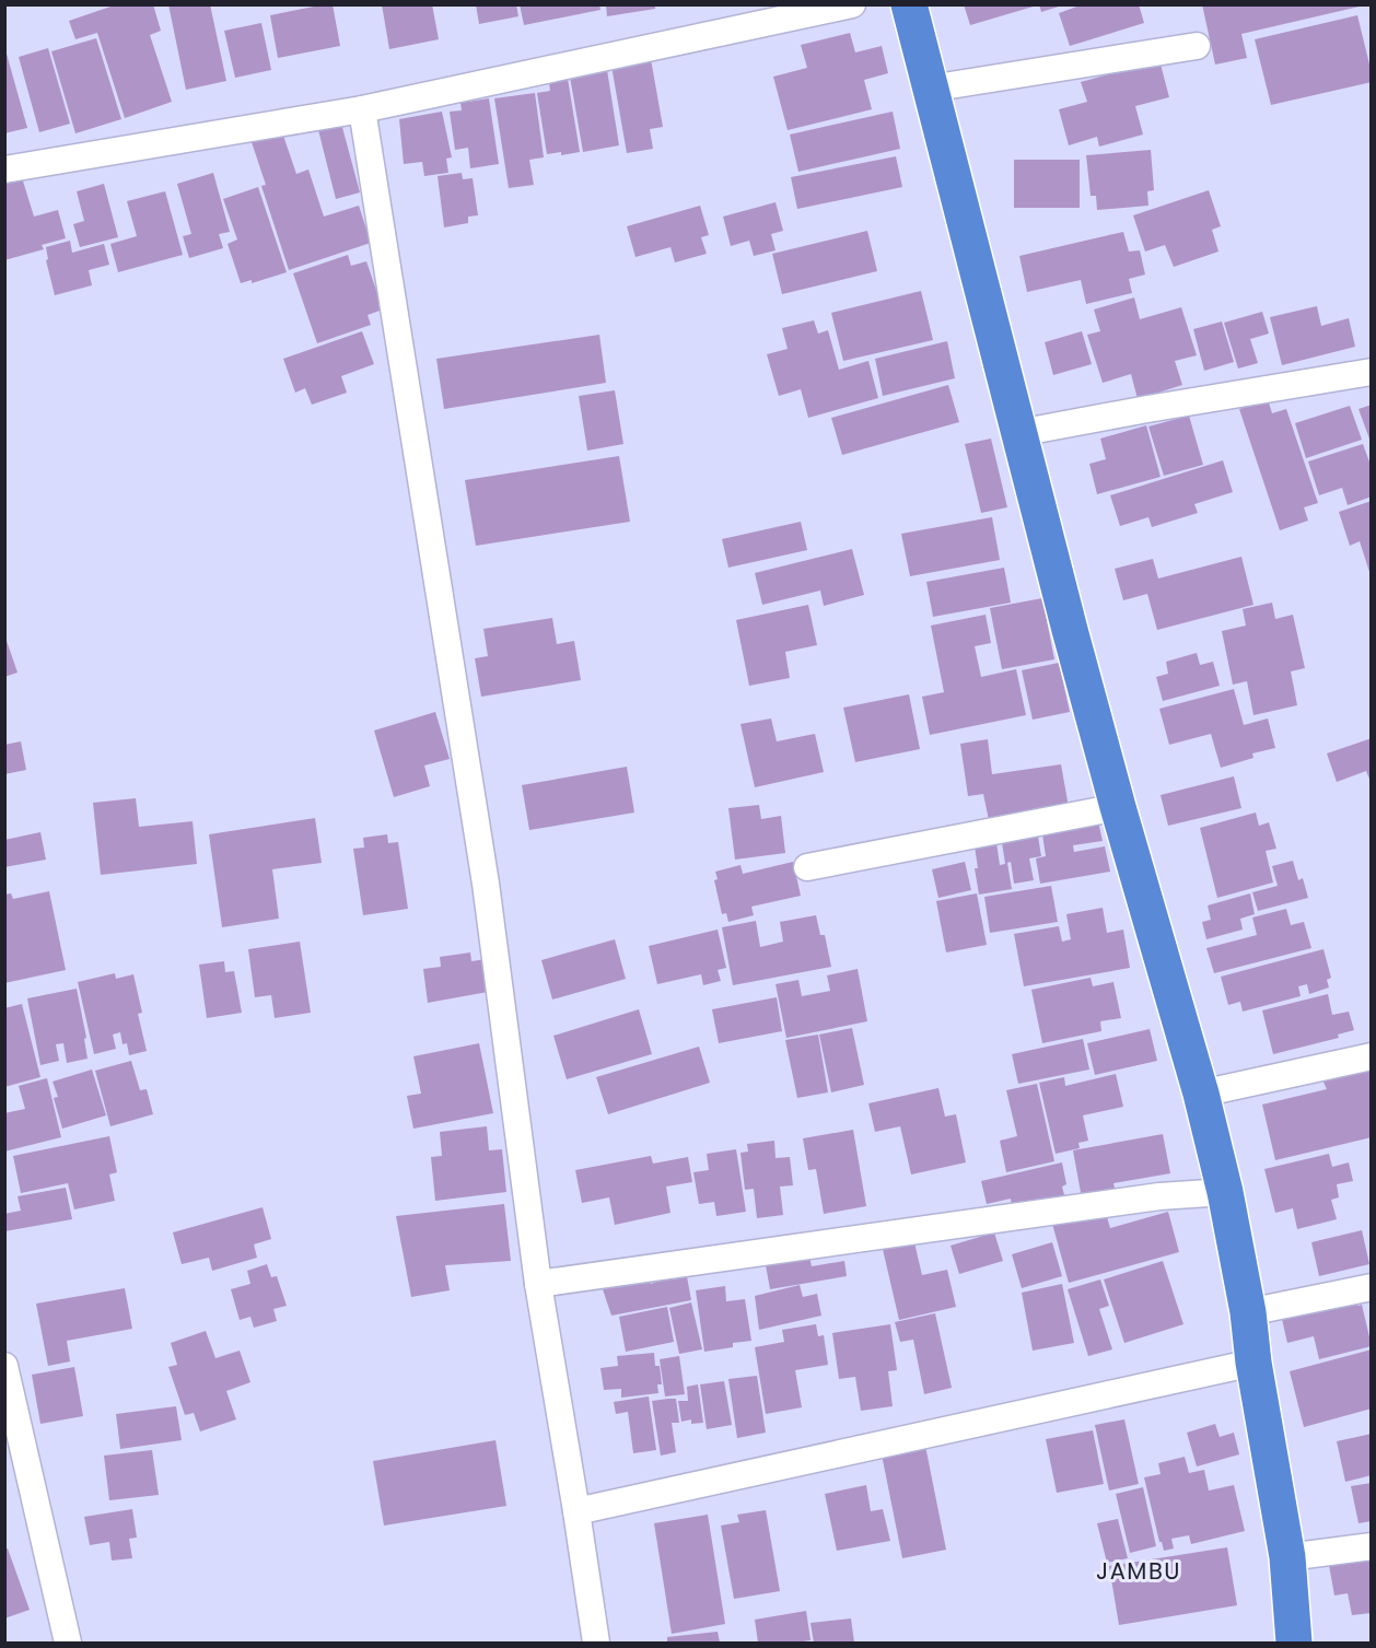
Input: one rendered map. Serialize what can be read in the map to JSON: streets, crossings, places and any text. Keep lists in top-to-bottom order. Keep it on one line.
{"districts":["JAMBU"]}
